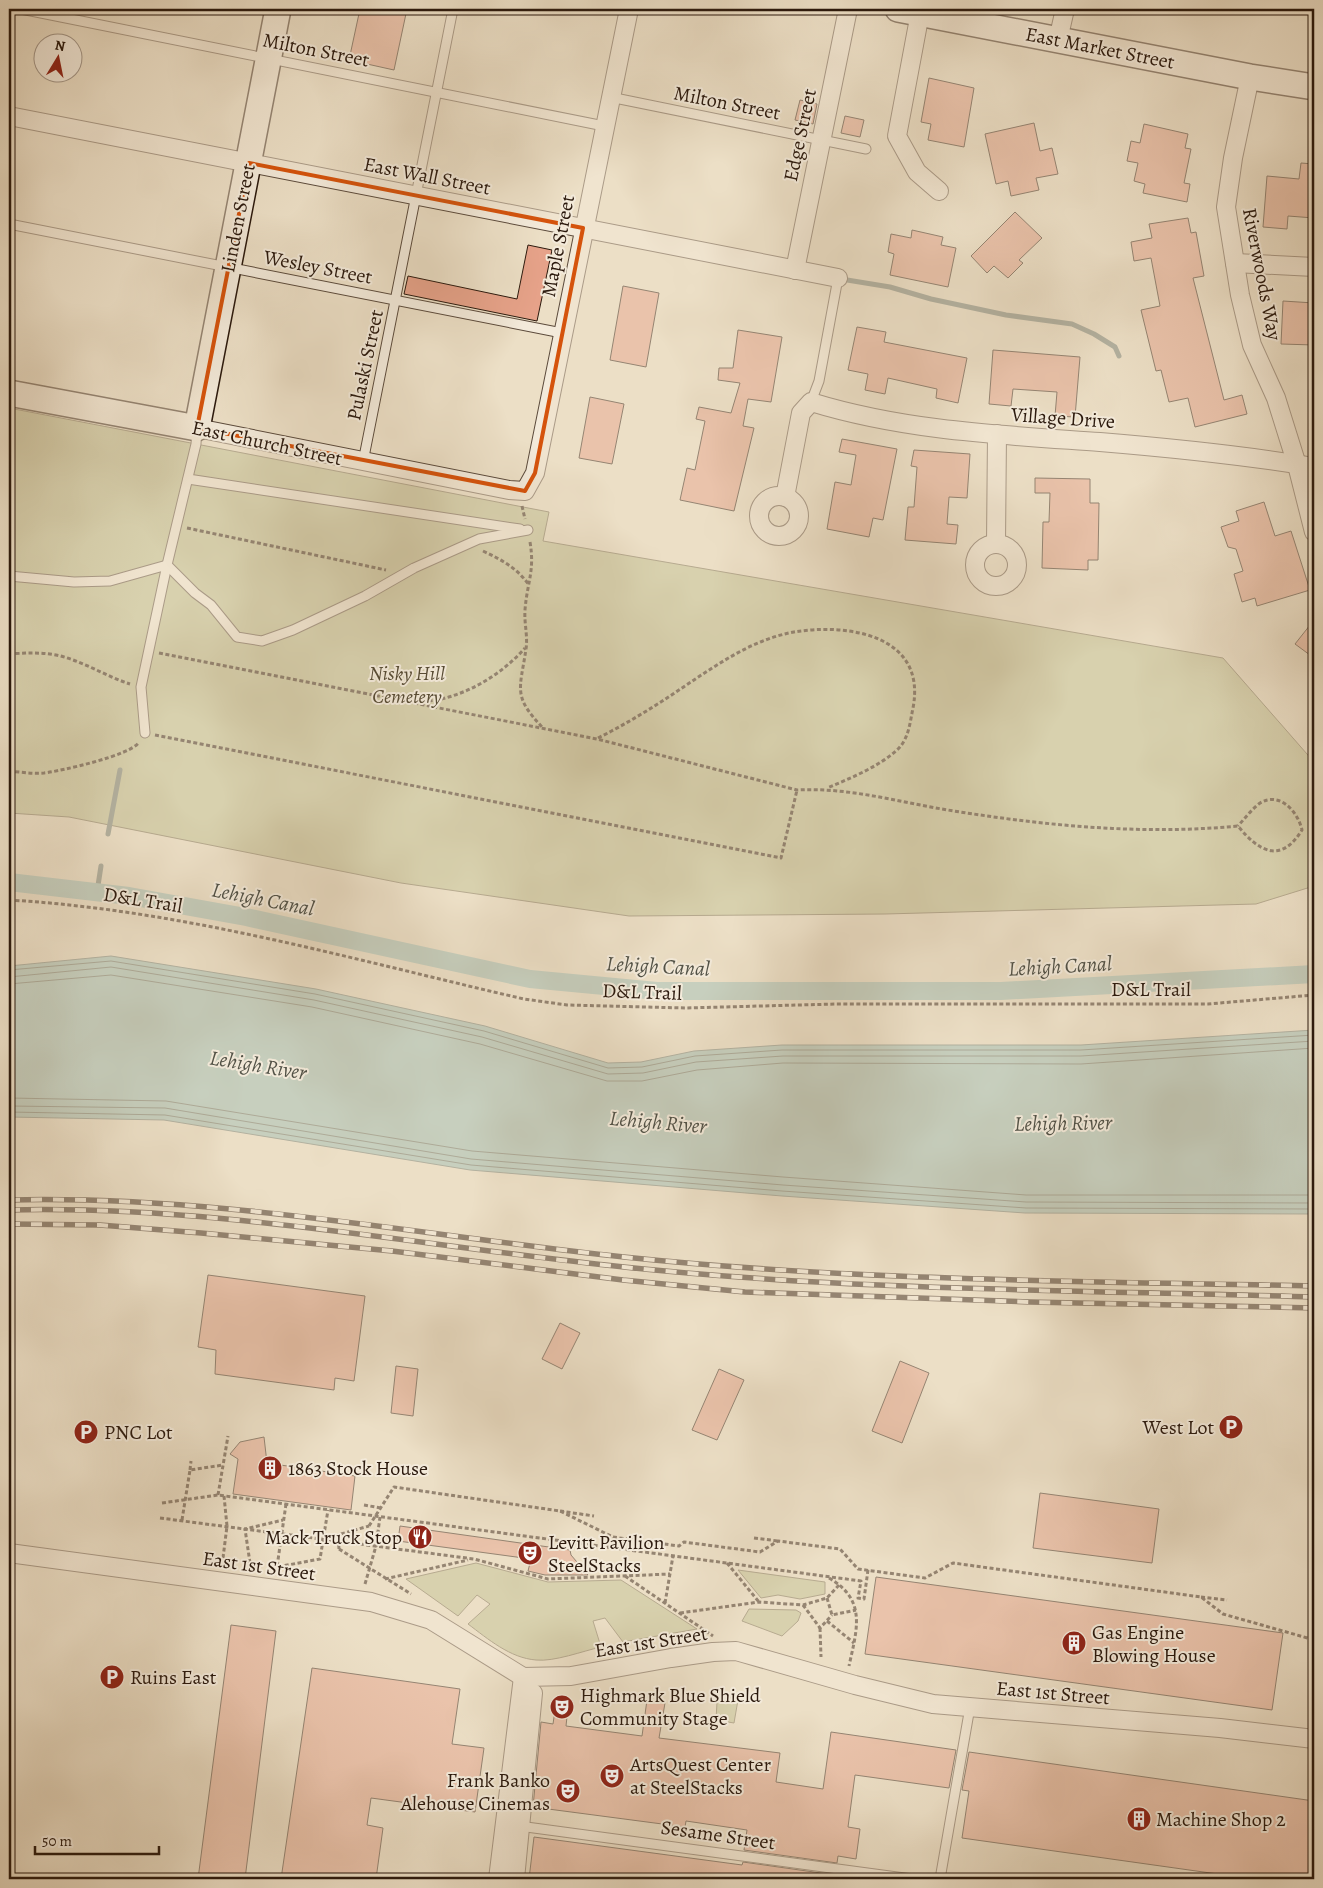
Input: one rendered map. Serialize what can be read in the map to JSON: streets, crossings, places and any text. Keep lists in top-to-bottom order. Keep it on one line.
{"streets":{"street":["East Market Street","Edge Street","East Wall Street","Linden Street","Maple Street","Riverwoods Way","Village Drive","East Church Street","East 1st Street"],"lane":["Milton Street","Wesley Street","Pulaski Street","Sesame Street"],"path":["D&L Trail"]},"crossings":[["East Market Street","Riverwoods Way"],["Milton Street","Edge Street"],["Milton Street","Linden Street"],["Milton Street","Maple Street"],["Milton Street","Pulaski Street"],["Edge Street","East Wall Street"],["East Wall Street","Linden Street"],["East Wall Street","Maple Street"],["East Wall Street","Pulaski Street"],["Linden Street","Wesley Street"],["Linden Street","East Church Street"],["Maple Street","Wesley Street"],["Maple Street","East Church Street"],["Wesley Street","Pulaski Street"],["Riverwoods Way","Village Drive"],["Pulaski Street","East Church Street"]],"water":["Lehigh Canal","Lehigh River"],"parks":["Nisky Hill Cemetery"],"places":{"parking":["West Lot","PNC Lot","Ruins East"],"building":["1863 Stock House","Gas Engine Blowing House","Machine Shop 2"],"restaurant":["Mack Truck Stop"],"theatre":["Levitt Pavilion SteelStacks","Highmark Blue Shield Community Stage","ArtsQuest Center at SteelStacks","Frank Banko Alehouse Cinemas"]},"scale_bar":"50 m","north":"top"}
